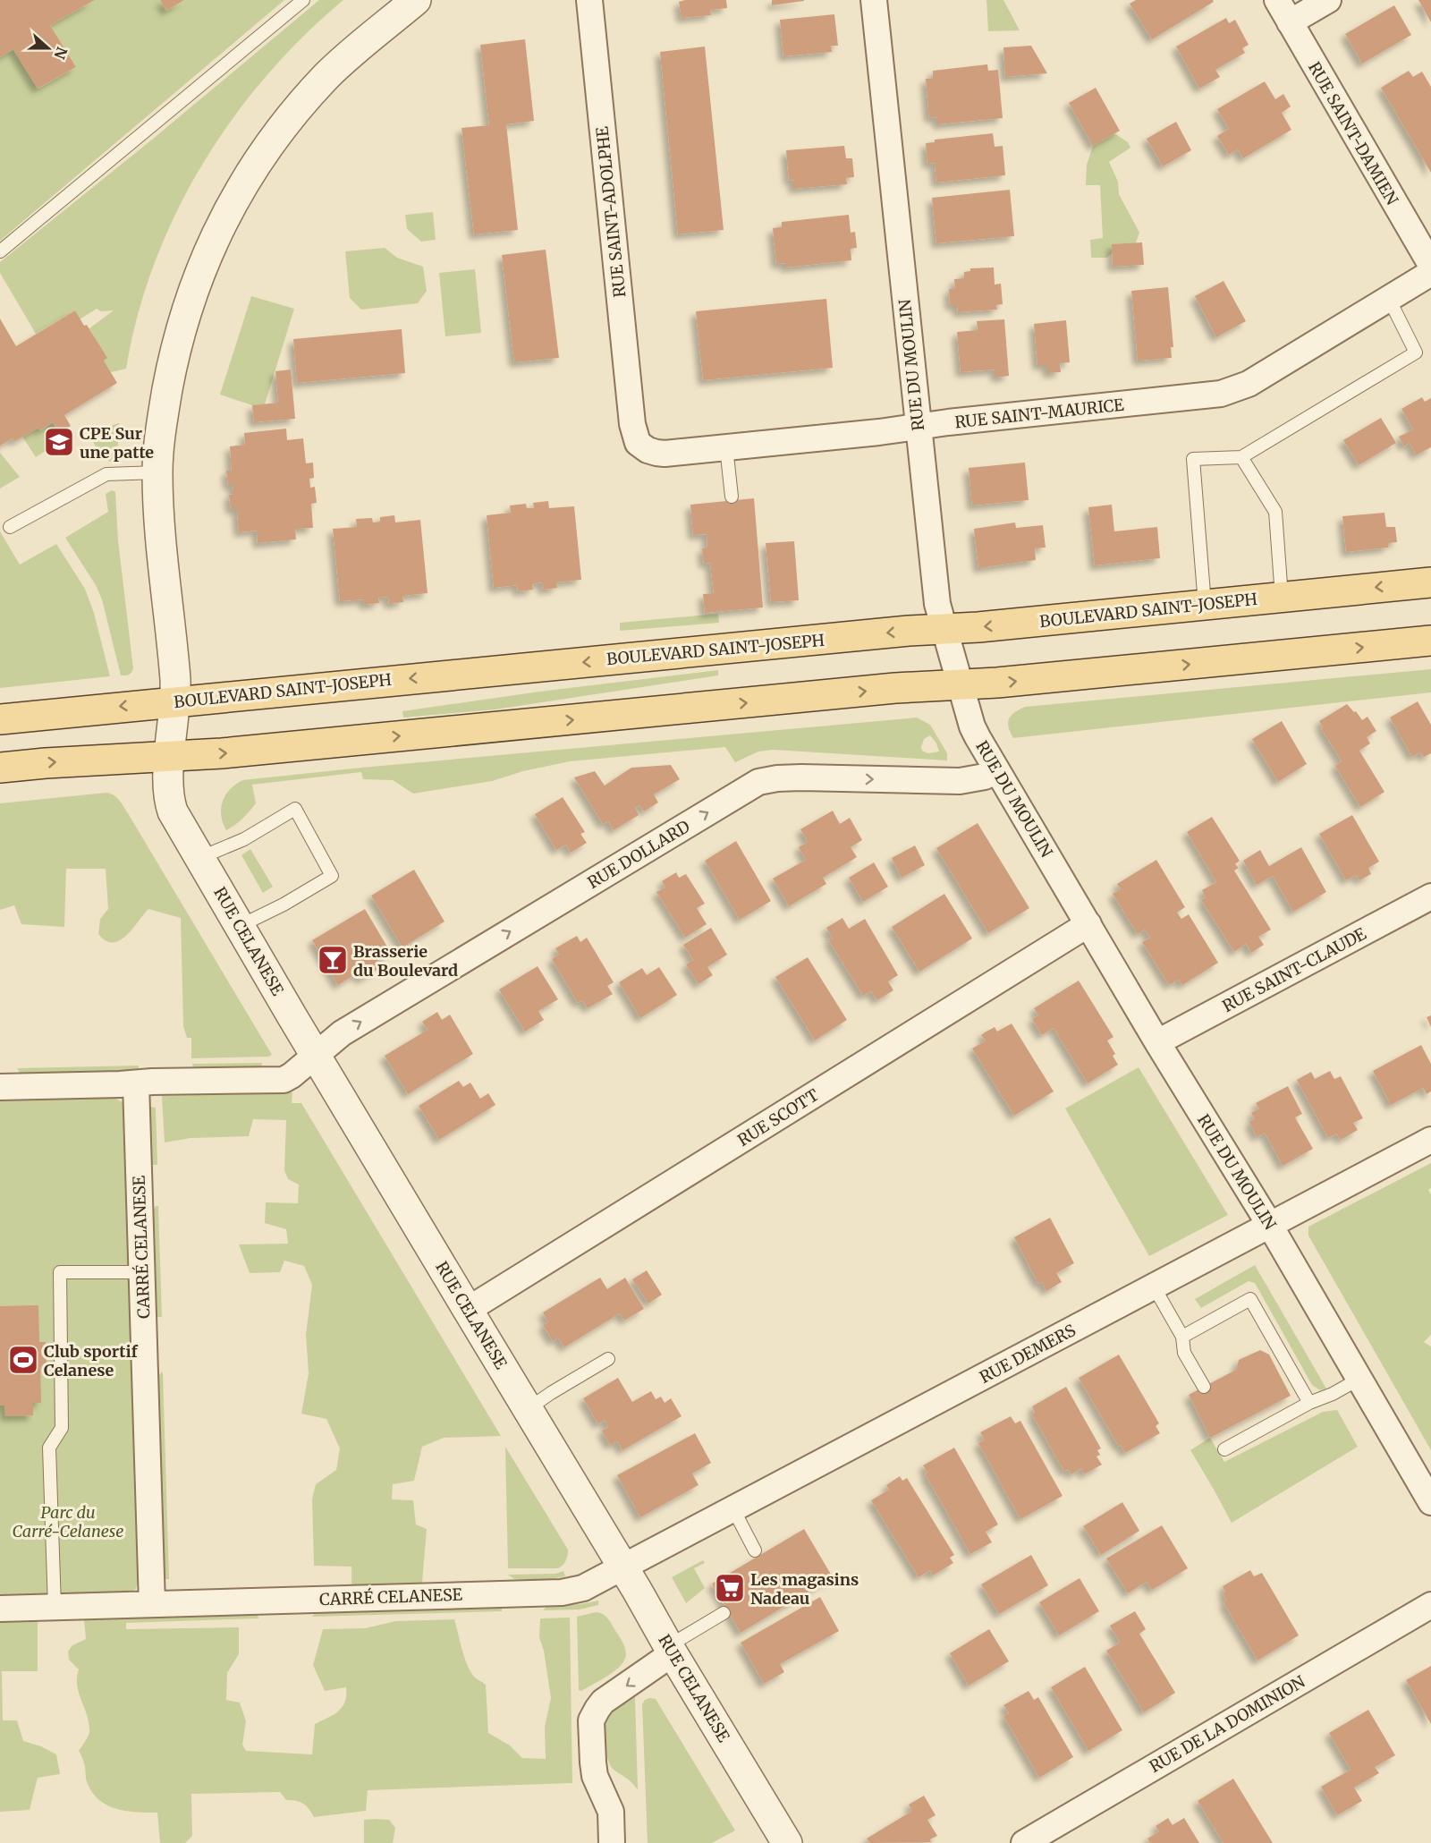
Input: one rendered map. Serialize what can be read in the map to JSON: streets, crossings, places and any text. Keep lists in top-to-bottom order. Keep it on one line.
{"streets":{"main road":["BOULEVARD SAINT-JOSEPH"],"street":["RUE SAINT-DAMIEN","RUE SAINT-ADOLPHE","RUE DU MOULIN","RUE SAINT-MAURICE","RUE DOLLARD","RUE CELANESE","RUE SAINT-CLAUDE","RUE SCOTT","CARRÉ CELANESE","RUE DEMERS","RUE DE LA DOMINION"]},"crossings":[["RUE SAINT-ADOLPHE","RUE SAINT-MAURICE"],["RUE DU MOULIN","RUE SAINT-MAURICE"],["RUE DU MOULIN","BOULEVARD SAINT-JOSEPH"],["RUE DU MOULIN","RUE DOLLARD"],["RUE DU MOULIN","RUE SAINT-CLAUDE"],["RUE DU MOULIN","RUE SCOTT"],["RUE DU MOULIN","RUE DEMERS"],["BOULEVARD SAINT-JOSEPH","RUE CELANESE"],["RUE DOLLARD","RUE CELANESE"],["RUE CELANESE","RUE SCOTT"],["RUE CELANESE","CARRÉ CELANESE"],["RUE CELANESE","RUE DEMERS"],["CARRÉ CELANESE","RUE DEMERS"]],"one_way":["RUE DOLLARD"],"parks":["Parc du Carré-Celanese"],"places":{"school or university":["CPE Sur une patte"],"bar":["Brasserie du Boulevard"],"sports":["Club sportif Celanese"],"supermarket":["Les magasins Nadeau"]},"north":"right"}
